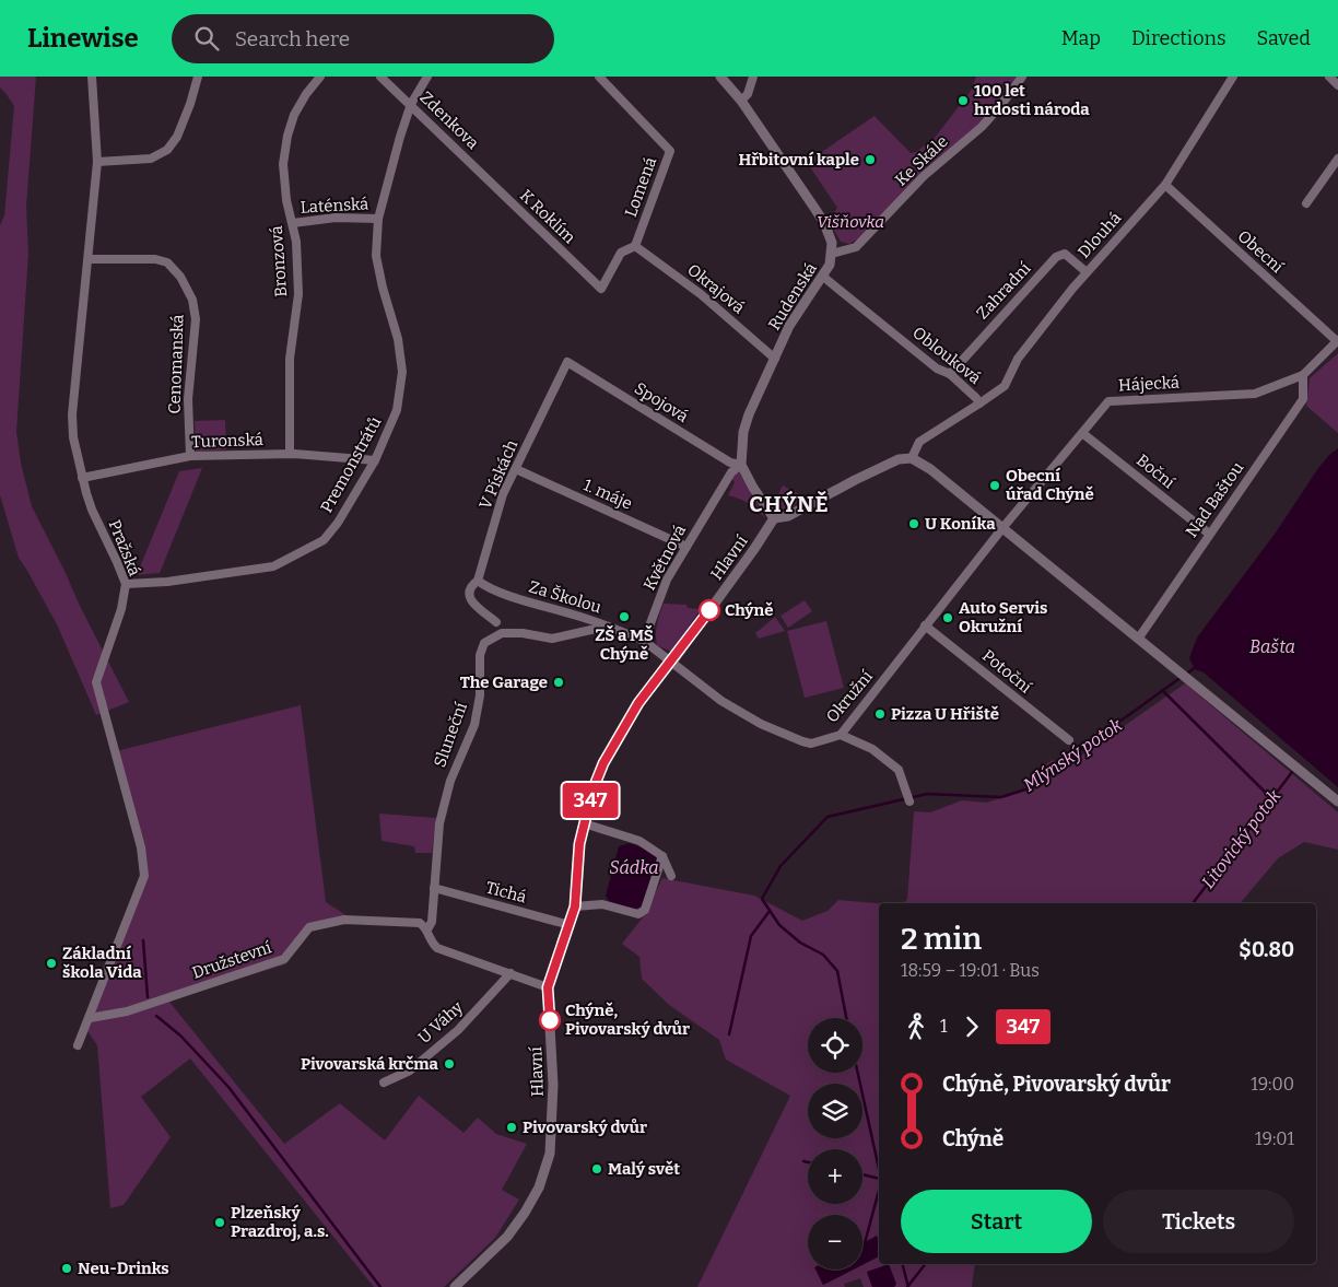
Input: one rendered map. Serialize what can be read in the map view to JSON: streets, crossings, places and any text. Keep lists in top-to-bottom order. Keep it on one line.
{"streets":{"street":["Zdenkova","Ke Skále","Lomená","Laténská","K Roklím","Dlouhá","Obecní","Bronzová","Okrajová","Zahradní","Rudenská","Oblouková","Cenomanská","Hájecká","Spojová","Turonská","Premonstrátů","Boční","V Pískách","1. máje","Nad Baštou","Pražská","Květnová","Hlavní","Za Školou","Potoční","Okružní","Sluneční","Tichá","Družstevní","U Váhy"]},"crossings":[["Zdenkova","K Roklím"],["Zdenkova","Premonstrátů"],["Ke Skále","Rudenská"],["Lomená","K Roklím"],["Lomená","Okrajová"],["Laténská","Bronzová"],["Laténská","Premonstrátů"],["Dlouhá","Obecní"],["Dlouhá","Zahradní"],["Dlouhá","Oblouková"],["Obecní","Hájecká"],["Bronzová","Turonská"],["Okrajová","Rudenská"],["Zahradní","Oblouková"],["Rudenská","Oblouková"],["Rudenská","Spojová"],["Rudenská","Květnová"],["Cenomanská","Turonská"],["Cenomanská","Pražská"],["Hájecká","Boční"],["Hájecká","Nad Baštou"],["Hájecká","Okružní"],["Spojová","V Pískách"],["Spojová","Květnová"],["Turonská","Premonstrátů"],["Turonská","Pražská"],["Premonstrátů","Pražská"],["Boční","Nad Baštou"],["V Pískách","1. máje"],["V Pískách","Za Školou"],["1. máje","Květnová"],["Pražská","Družstevní"],["Květnová","Za Školou"],["Hlavní","Okružní"],["Hlavní","Tichá"],["Za Školou","Sluneční"],["Potoční","Okružní"],["Sluneční","Tichá"],["Sluneční","Družstevní"]],"districts":["CHÝNĚ"],"water":["Bašta","Mlýnský potok","Litovický potok","Sádka"],"parks":["Višňovka"],"places":["100 let hrdosti národa","Hřbitovní kaple","Obecní úřad Chýně","U Koníka","Chýně","ZŠ a MŠ Chýně","Auto Servis Okružní","The Garage","Pizza U Hřiště","Základní škola Vida","Chýně, Pivovarský dvůr","Pivovarská krčma","Pivovarský dvůr","Malý svět","Plzeňský Prazdroj, a.s.","Neu-Drinks"],"lines":["bus line 347"],"page":{"header":"Linewise","search":"Search here","nav":["Map","Directions","Saved"],"on_map":"347","heading":["2 min","18:59 – 19:01 · Bus","$0.80"],"legs":["1","347"],"map_buttons":["+","−"],"list":[{"name":"Chýně, Pivovarský dvůr","value":"19:00"},{"name":"Chýně","value":"19:01"}],"buttons":["Start","Tickets"]}}
